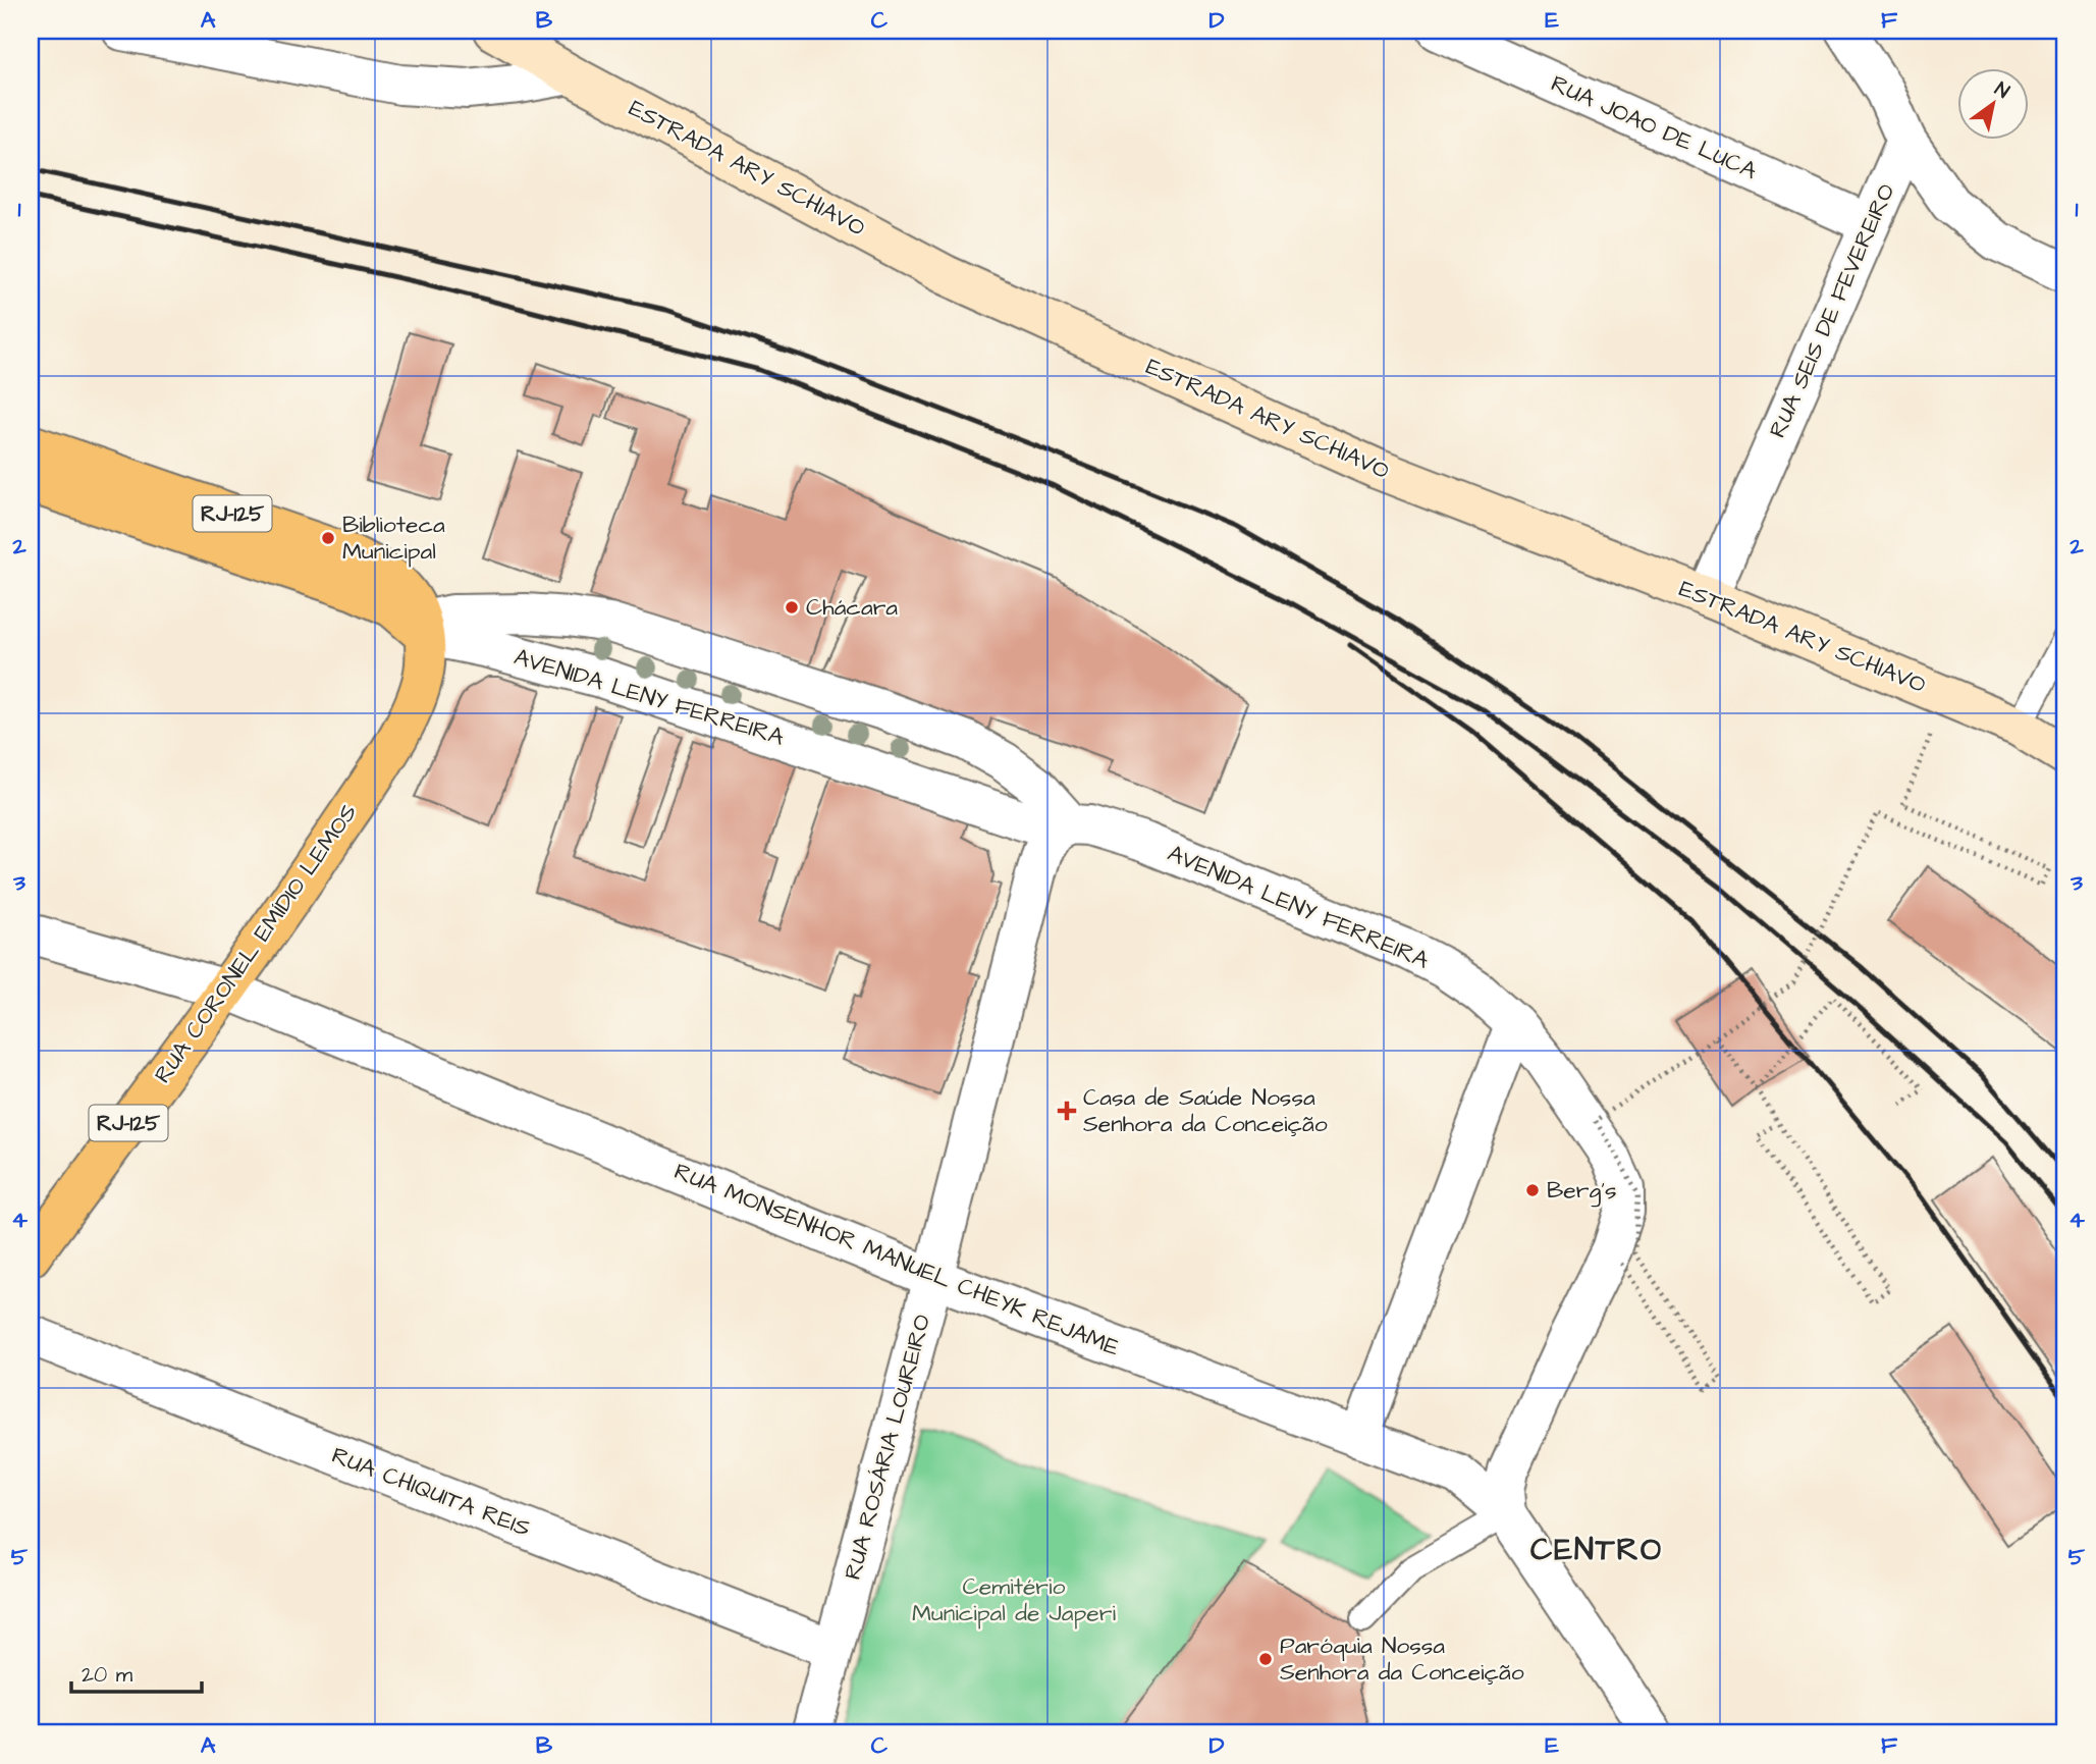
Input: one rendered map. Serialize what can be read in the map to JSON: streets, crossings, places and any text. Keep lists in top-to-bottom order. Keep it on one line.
{"streets":{"main road":["ESTRADA ARY SCHIAVO","RJ-125","AVENIDA LENY FERREIRA","RUA CORONEL EMÍDIO LEMOS"],"street":["RUA JOAO DE LUCA","RUA SEIS DE FEVEREIRO","RUA MONSENHOR MANUEL CHEYK REJAME","RUA ROSÁRIA LOUREIRO","RUA CHIQUITA REIS"]},"crossings":[["RUA JOAO DE LUCA","RUA SEIS DE FEVEREIRO"],["ESTRADA ARY SCHIAVO","RUA SEIS DE FEVEREIRO"],["RJ-125","AVENIDA LENY FERREIRA"],["RJ-125","RUA CORONEL EMÍDIO LEMOS"],["AVENIDA LENY FERREIRA","RUA CORONEL EMÍDIO LEMOS"],["AVENIDA LENY FERREIRA","RUA MONSENHOR MANUEL CHEYK REJAME"],["AVENIDA LENY FERREIRA","RUA ROSÁRIA LOUREIRO"],["RUA CORONEL EMÍDIO LEMOS","RUA MONSENHOR MANUEL CHEYK REJAME"],["RUA MONSENHOR MANUEL CHEYK REJAME","RUA ROSÁRIA LOUREIRO"],["RUA ROSÁRIA LOUREIRO","RUA CHIQUITA REIS"]],"districts":["CENTRO"],"parks":["Cemitério Municipal de Japeri"],"places":{"other":["Biblioteca Municipal","Chácara","Berg's","Paróquia Nossa Senhora da Conceição"],"health":["Casa de Saúde Nossa Senhora da Conceição"]},"scale_bar":"20 m","north":"top right","grid":{"columns":["A","B","C","D","E","F"],"rows":["1","2","3","4","5"]}}
